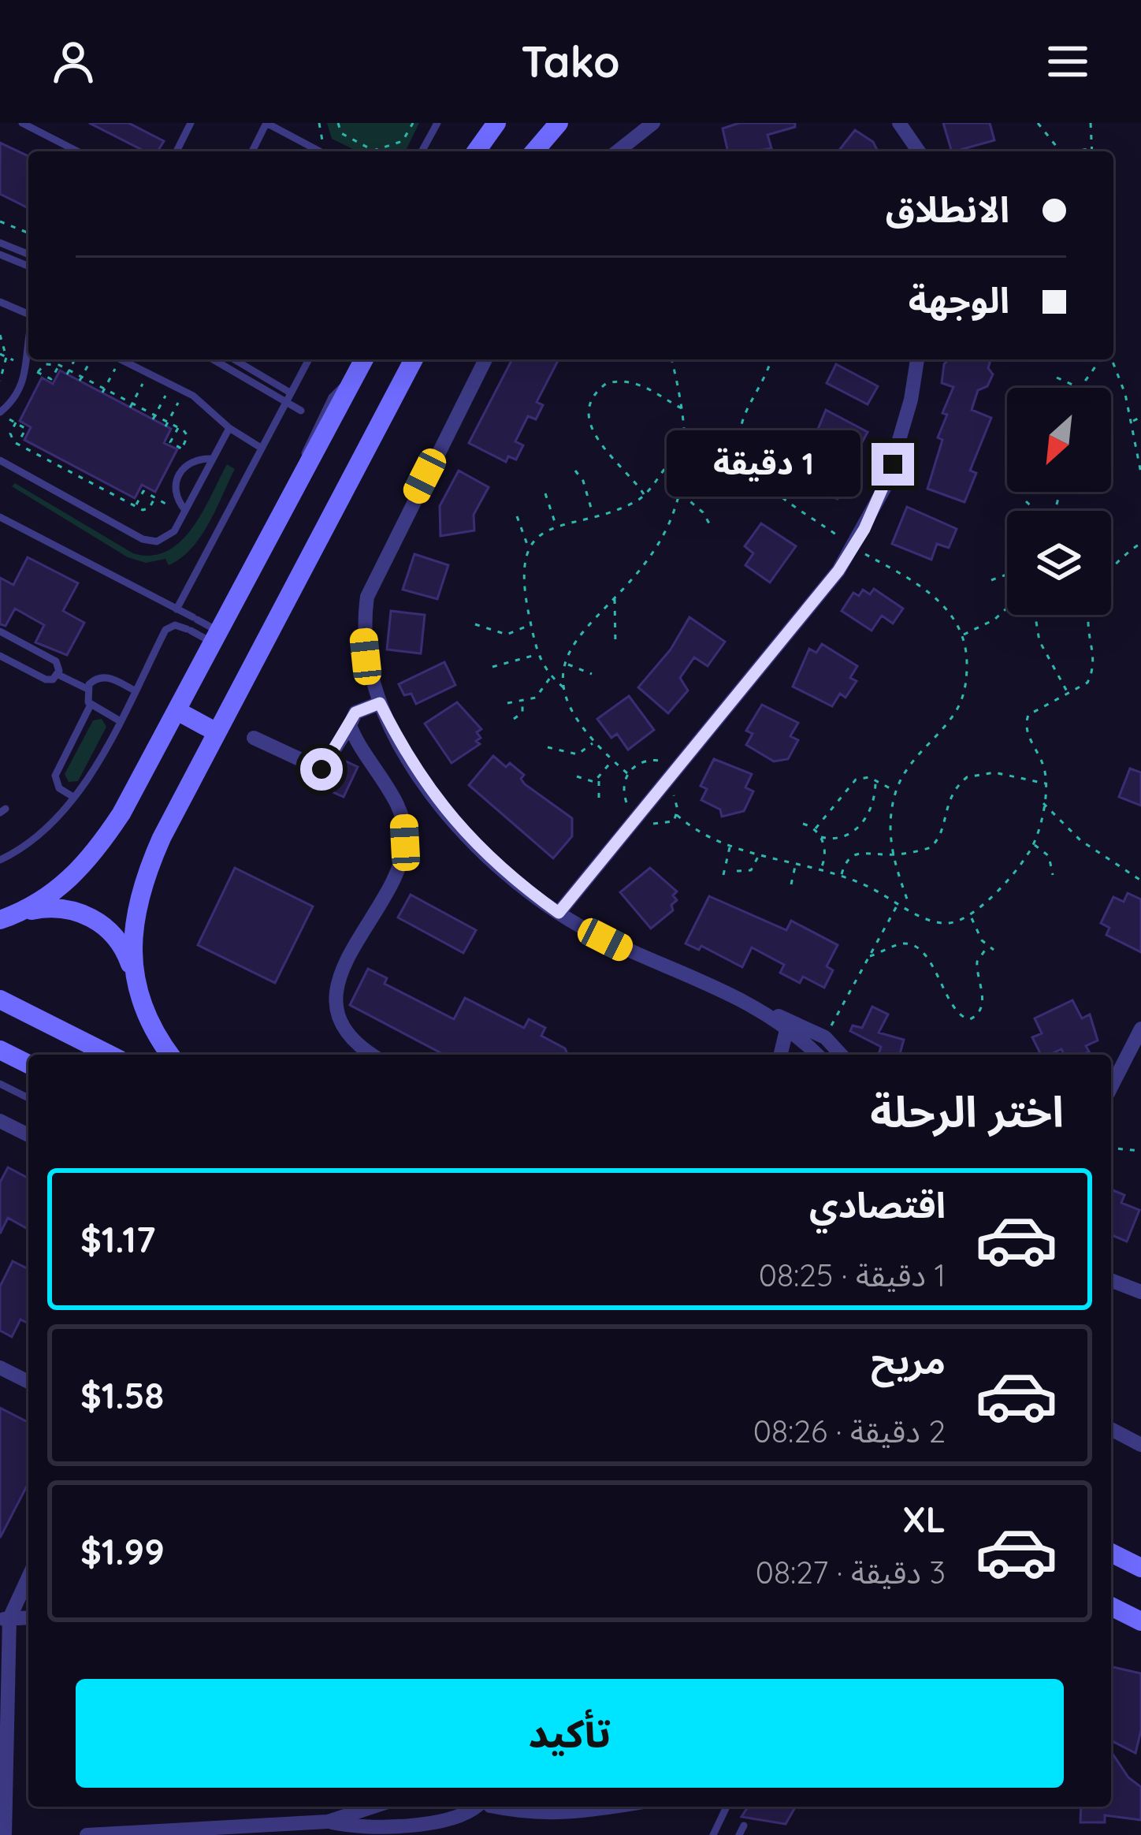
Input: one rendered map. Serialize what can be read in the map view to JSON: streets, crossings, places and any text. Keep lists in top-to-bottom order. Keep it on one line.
{"north":"bottom left","page":{"header":"Tako","banner":["الانطلاق","الوجهة"],"bubble":"1 دقيقة","heading":"اختر الرحلة","list":[{"name":"اقتصادي","note":"1 دقيقة · 08:25","value":"$1.17"},{"name":"مريح","note":"2 دقيقة · 08:26","value":"$1.58"},{"name":"XL","note":"3 دقيقة · 08:27","value":"$1.99"}],"buttons":"تأكيد"}}
